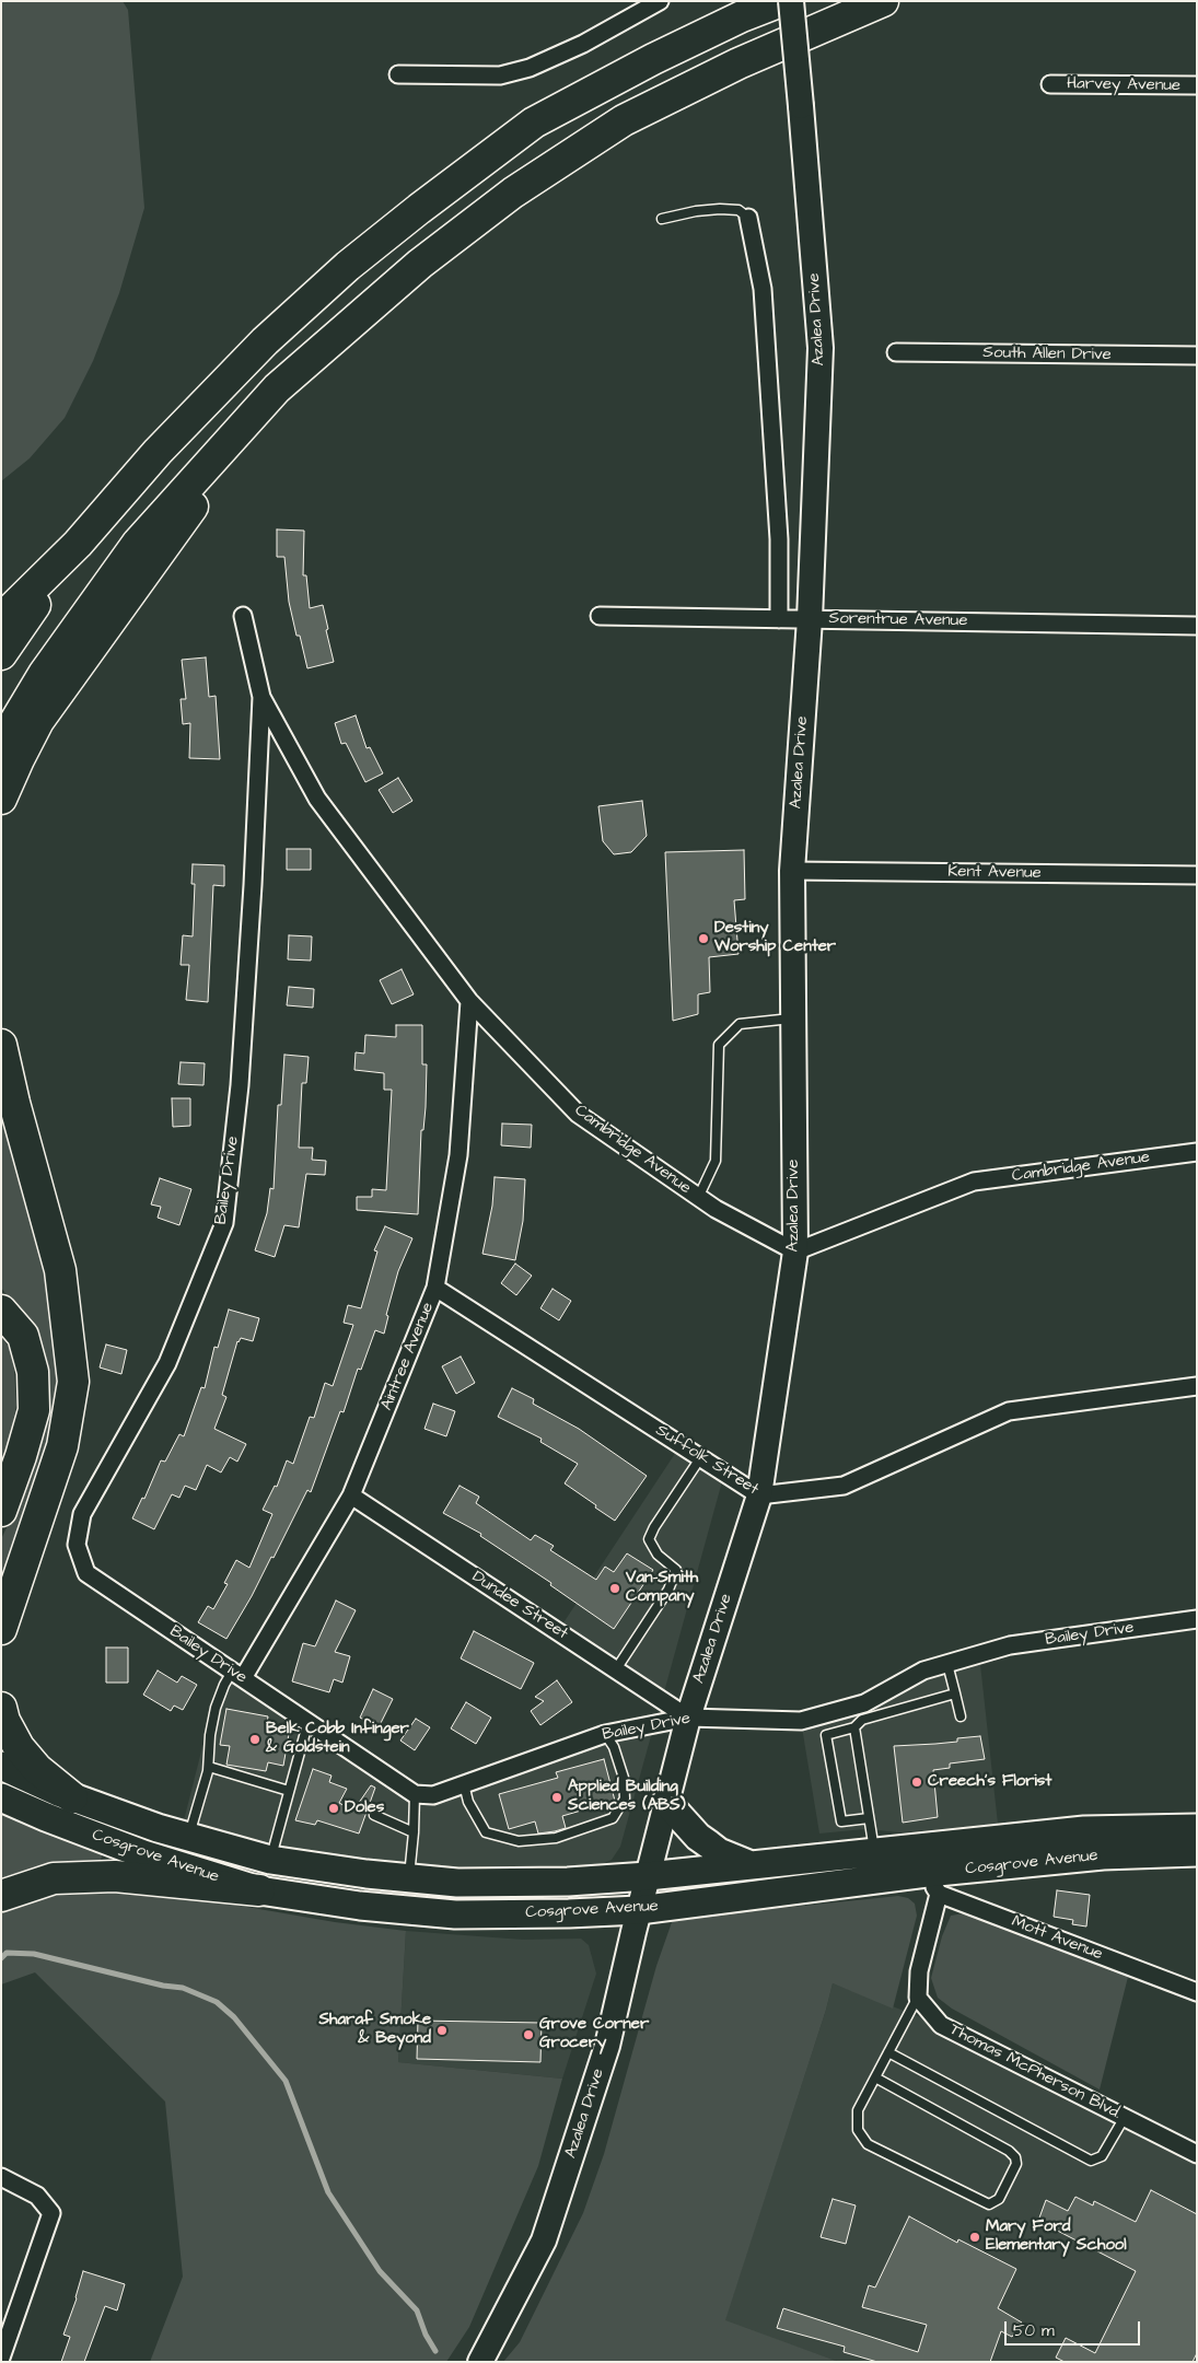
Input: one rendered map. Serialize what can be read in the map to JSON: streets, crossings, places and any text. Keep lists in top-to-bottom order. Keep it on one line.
{"streets":{"main road":["Cosgrove Avenue"],"street":["Harvey Avenue","Azalea Drive","South Allen Drive","Sorentrue Avenue","Kent Avenue","Cambridge Avenue","Bailey Drive","Aintree Avenue","Suffolk Street","Dundee Street","Mott Avenue","Thomas McPherson Blvd."]},"crossings":[["Azalea Drive","Sorentrue Avenue"],["Azalea Drive","Kent Avenue"],["Azalea Drive","Cambridge Avenue"],["Azalea Drive","Bailey Drive"],["Azalea Drive","Suffolk Street"],["Azalea Drive","Dundee Street"],["Azalea Drive","Cosgrove Avenue"],["Cambridge Avenue","Bailey Drive"],["Cambridge Avenue","Aintree Avenue"],["Bailey Drive","Aintree Avenue"],["Bailey Drive","Dundee Street"],["Aintree Avenue","Suffolk Street"],["Aintree Avenue","Dundee Street"],["Cosgrove Avenue","Mott Avenue"]],"places":["Destiny Worship Center","Van-Smith Company","Belk Cobb Infinger & Goldstein","Creech's Florist","Applied Building Sciences (ABS)","Doles","Sharaf Smoke & Beyond","Grove Corner Grocery","Mary Ford Elementary School"],"scale_bar":"50 m"}
